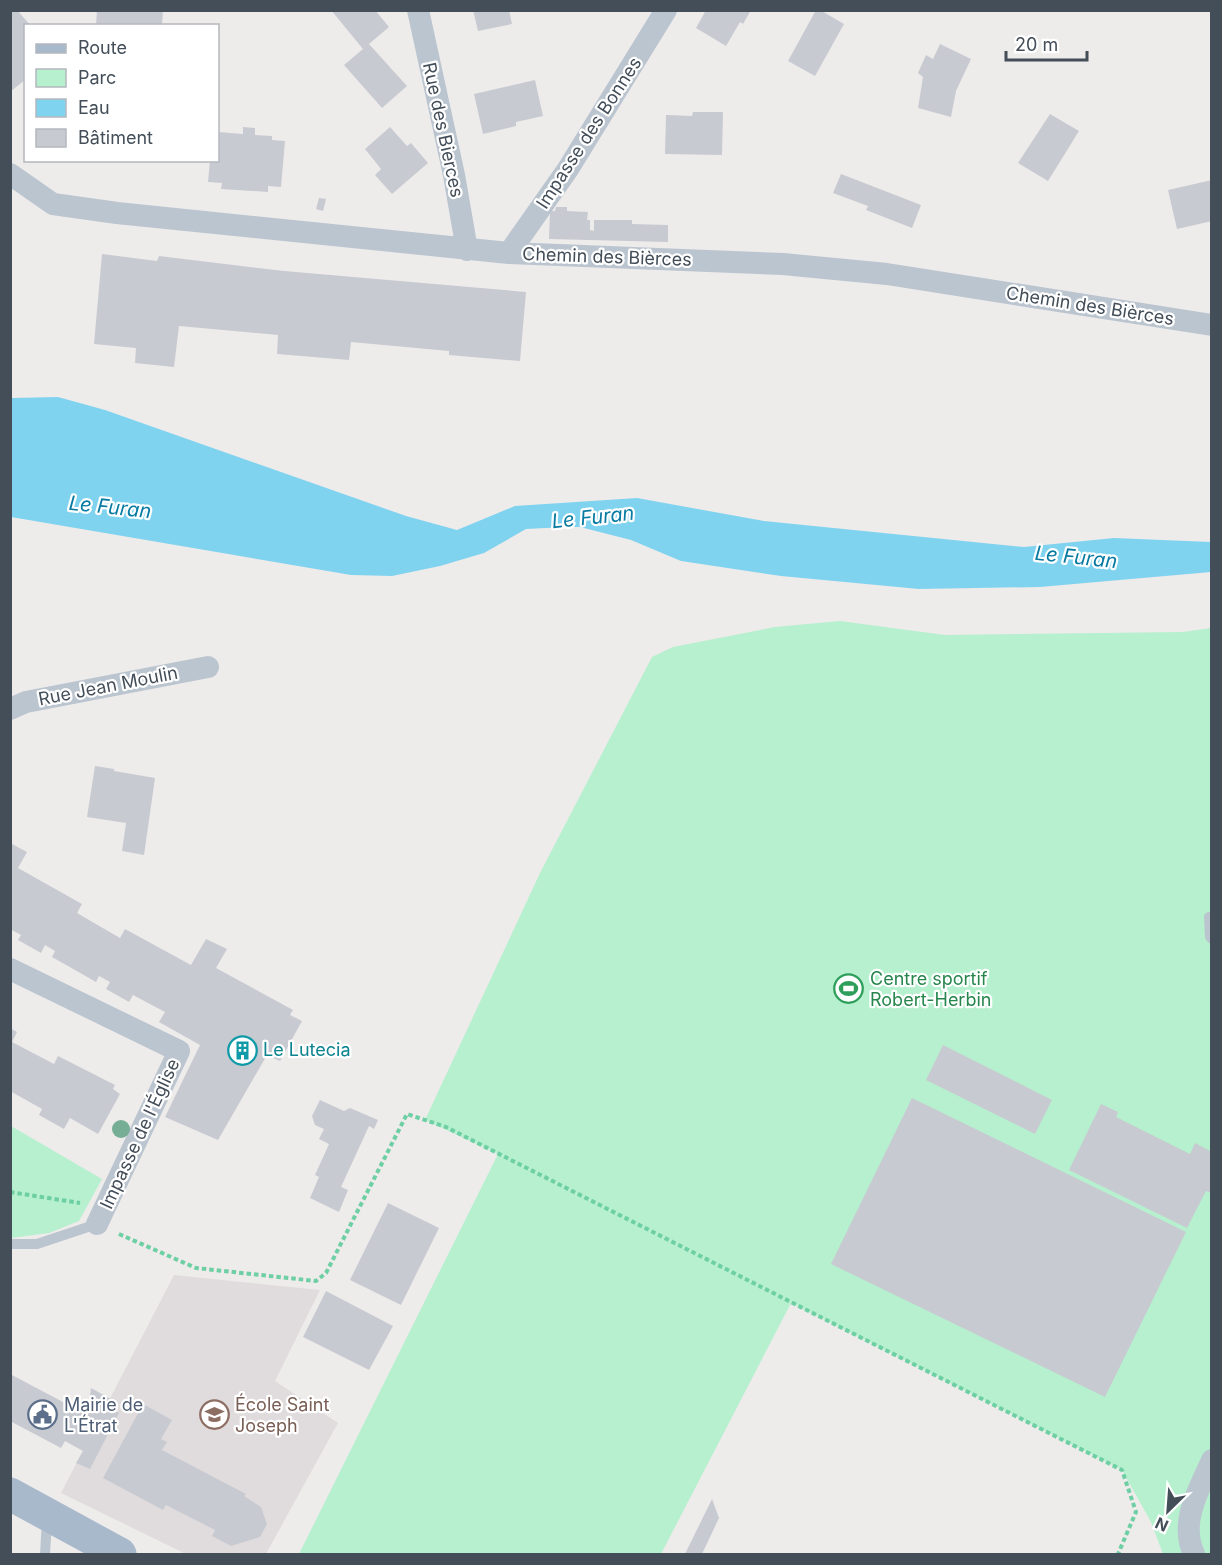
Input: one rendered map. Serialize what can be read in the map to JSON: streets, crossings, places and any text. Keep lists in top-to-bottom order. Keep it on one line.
{"streets":{"street":["Rue des Bierces","Impasse des Bonnes","Chemin des Bièrces","Rue Jean Moulin","Impasse de l'Église"]},"crossings":[["Rue des Bierces","Chemin des Bièrces"],["Impasse des Bonnes","Chemin des Bièrces"]],"water":["Le Furan"],"places":{"sports":["Centre sportif Robert-Herbin"],"building":["Le Lutecia"],"public building":["Mairie de L'Étrat"],"school or university":["École Saint Joseph"]},"legend":["Route","Parc","Eau","Bâtiment"],"scale_bar":"20 m","north":"bottom left"}
